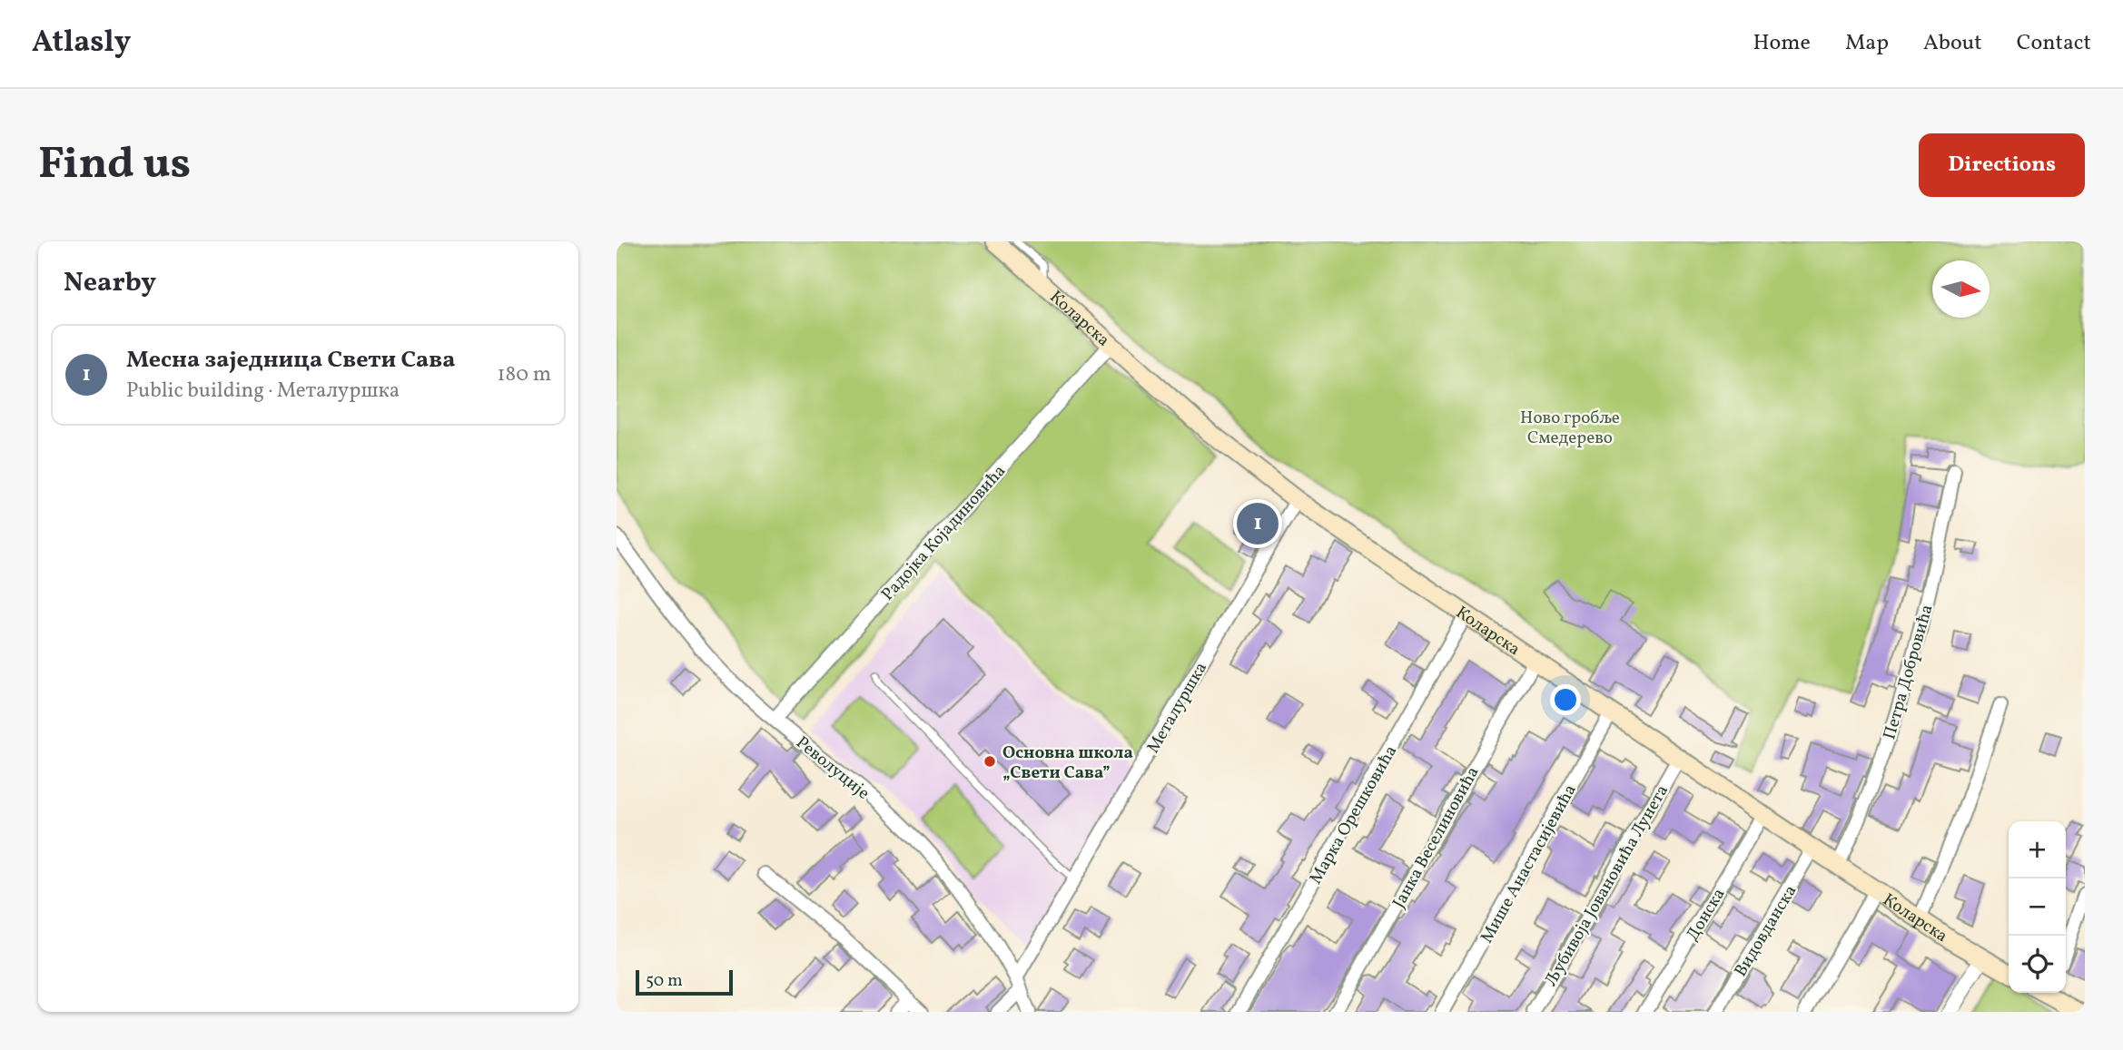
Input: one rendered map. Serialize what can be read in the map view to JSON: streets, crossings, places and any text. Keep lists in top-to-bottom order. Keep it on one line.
{"streets":{"main road":["Коларска"],"street":["Радојка Којадиновића","Петра Добровића","Металуршка","Револуције","Марка Орешковића","Јанка Веселиновића","Мише Анастасијевића","Љубивоја Јовановића Лунета","Донска","Видовданска"]},"crossings":[["Коларска","Радојка Којадиновића"],["Коларска","Петра Добровића"],["Коларска","Металуршка"],["Коларска","Марка Орешковића"],["Коларска","Јанка Веселиновића"],["Коларска","Мише Анастасијевића"],["Коларска","Љубивоја Јовановића Лунета"],["Коларска","Донска"],["Коларска","Видовданска"],["Радојка Којадиновића","Револуције"],["Металуршка","Револуције"]],"parks":["Ново гробље Смедерево"],"places":["Основна школа „Свети Сава”"],"scale_bar":"50 m","north":"right","page":{"header":"Atlasly","nav":["Home","Map","About","Contact"],"buttons":"Directions","title":"Find us","heading":"Nearby","list":[{"mark":"1","name":"Месна заједница Свети Сава","note":"Public building · Металуршка","value":"180 m"}],"pins":"1","map_buttons":["+","−"],"scale":"50 m"}}
